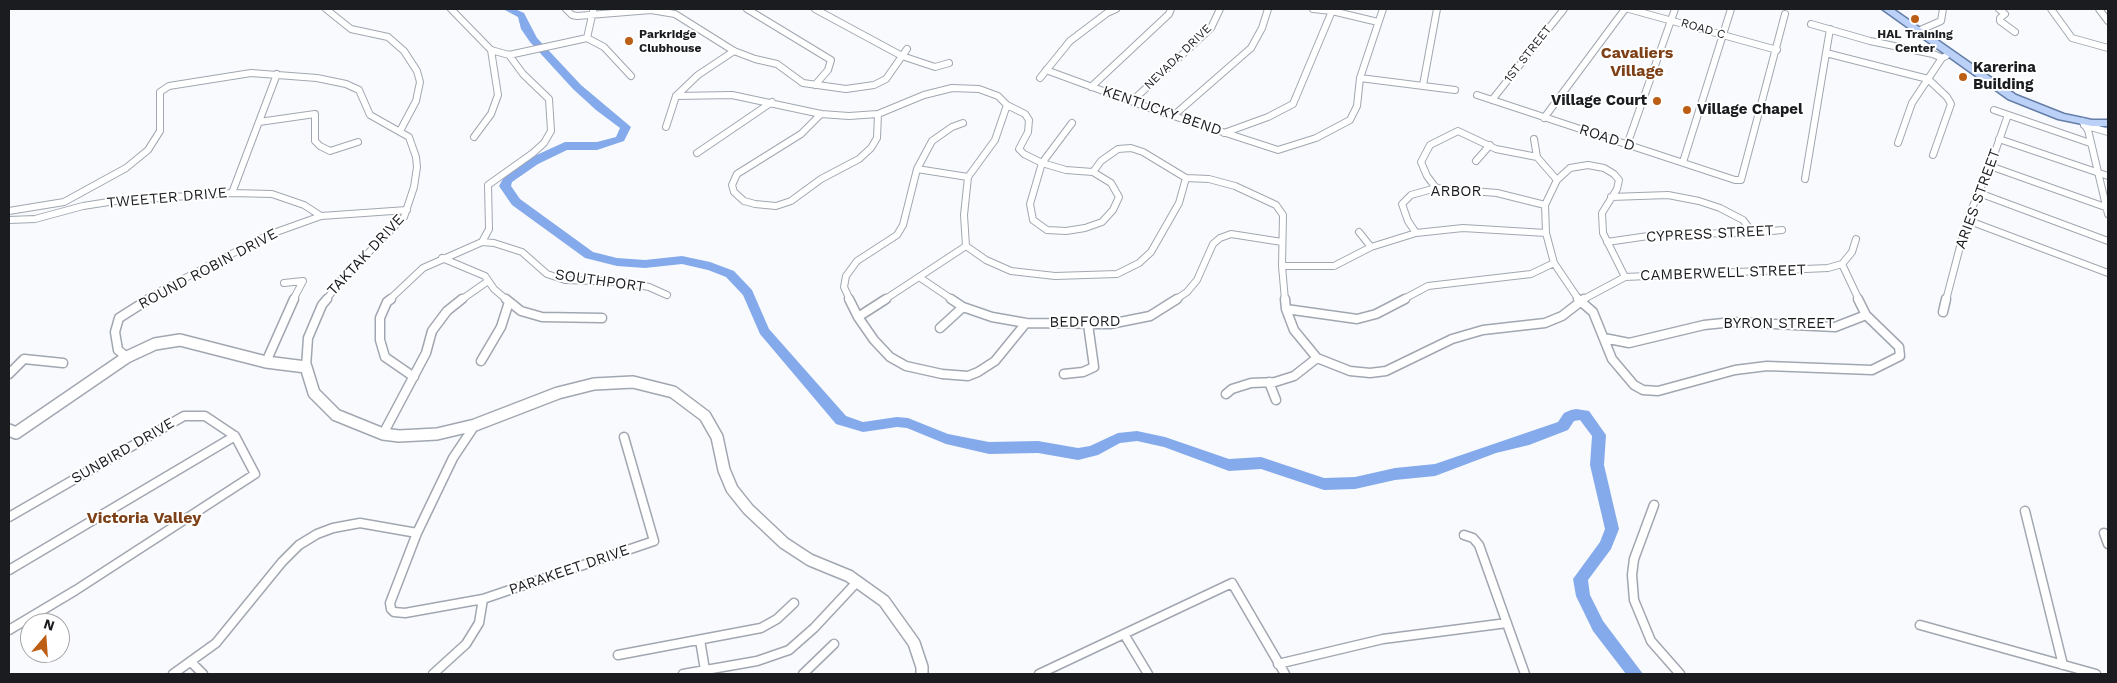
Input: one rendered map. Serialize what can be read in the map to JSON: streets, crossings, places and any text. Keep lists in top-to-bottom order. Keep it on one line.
{"streets":{"street":["ROAD C","1ST STREET","NEVADA DRIVE","KENTUCKY BEND","ROAD D","ARBOR","TWEETER DRIVE","ARIES STREET","CYPRESS STREET","TAKTAK DRIVE","ROUND ROBIN DRIVE","CAMBERWELL STREET","SOUTHPORT","BEDFORD","BYRON STREET","SUNBIRD DRIVE","PARAKEET DRIVE"]},"crossings":[["ROAD C","ROAD D"],["1ST STREET","ROAD D"],["NEVADA DRIVE","KENTUCKY BEND"],["TWEETER DRIVE","ROUND ROBIN DRIVE"],["TAKTAK DRIVE","ROUND ROBIN DRIVE"]],"districts":["Cavaliers Village","Victoria Valley"],"places":["HAL Training Center","Parkridge Clubhouse","Karerina Building","Village Court","Village Chapel"],"north":"top"}
